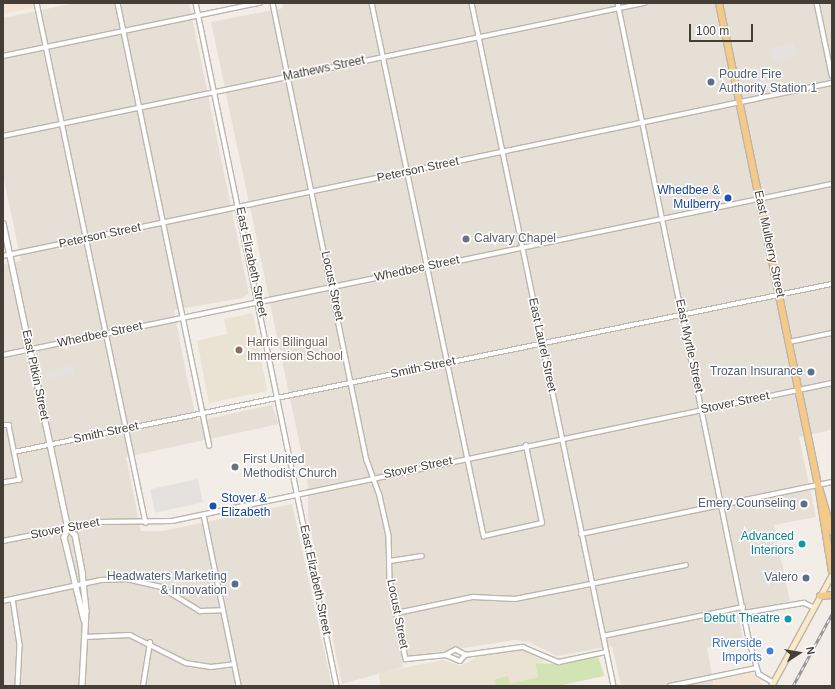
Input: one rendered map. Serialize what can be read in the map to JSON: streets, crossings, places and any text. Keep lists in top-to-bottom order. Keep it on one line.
{"streets":{"highway":["East Mulberry Street"],"street":["Mathews Street","Peterson Street","East Elizabeth Street","Whedbee Street","Locust Street","East Laurel Street","East Myrtle Street","Smith Street","East Pitkin Street","Stover Street"]},"crossings":[["Mathews Street","East Elizabeth Street"],["Mathews Street","Locust Street"],["Mathews Street","East Laurel Street"],["Mathews Street","East Myrtle Street"],["Peterson Street","East Mulberry Street"],["Peterson Street","East Elizabeth Street"],["Peterson Street","Locust Street"],["Peterson Street","East Laurel Street"],["Peterson Street","East Myrtle Street"],["Peterson Street","East Pitkin Street"],["East Mulberry Street","Whedbee Street"],["East Mulberry Street","Smith Street"],["East Mulberry Street","Stover Street"],["East Elizabeth Street","Whedbee Street"],["East Elizabeth Street","Smith Street"],["East Elizabeth Street","Stover Street"],["Whedbee Street","Locust Street"],["Whedbee Street","East Laurel Street"],["Whedbee Street","East Myrtle Street"],["Whedbee Street","East Pitkin Street"],["Locust Street","Smith Street"],["Locust Street","Stover Street"],["East Laurel Street","Smith Street"],["East Laurel Street","Stover Street"],["East Myrtle Street","Smith Street"],["East Myrtle Street","Stover Street"],["Smith Street","East Pitkin Street"],["East Pitkin Street","Stover Street"]],"places":["Poudre Fire Authority Station 1","Whedbee & Mulberry","Calvary Chapel","Harris Bilingual Immersion School","Trozan Insurance","First United Methodist Church","Emery Counseling","Stover & Elizabeth","Advanced Interiors","Valero","Headwaters Marketing & Innovation","Debut Theatre","Riverside Imports"],"scale_bar":"100 m","north":"right"}
